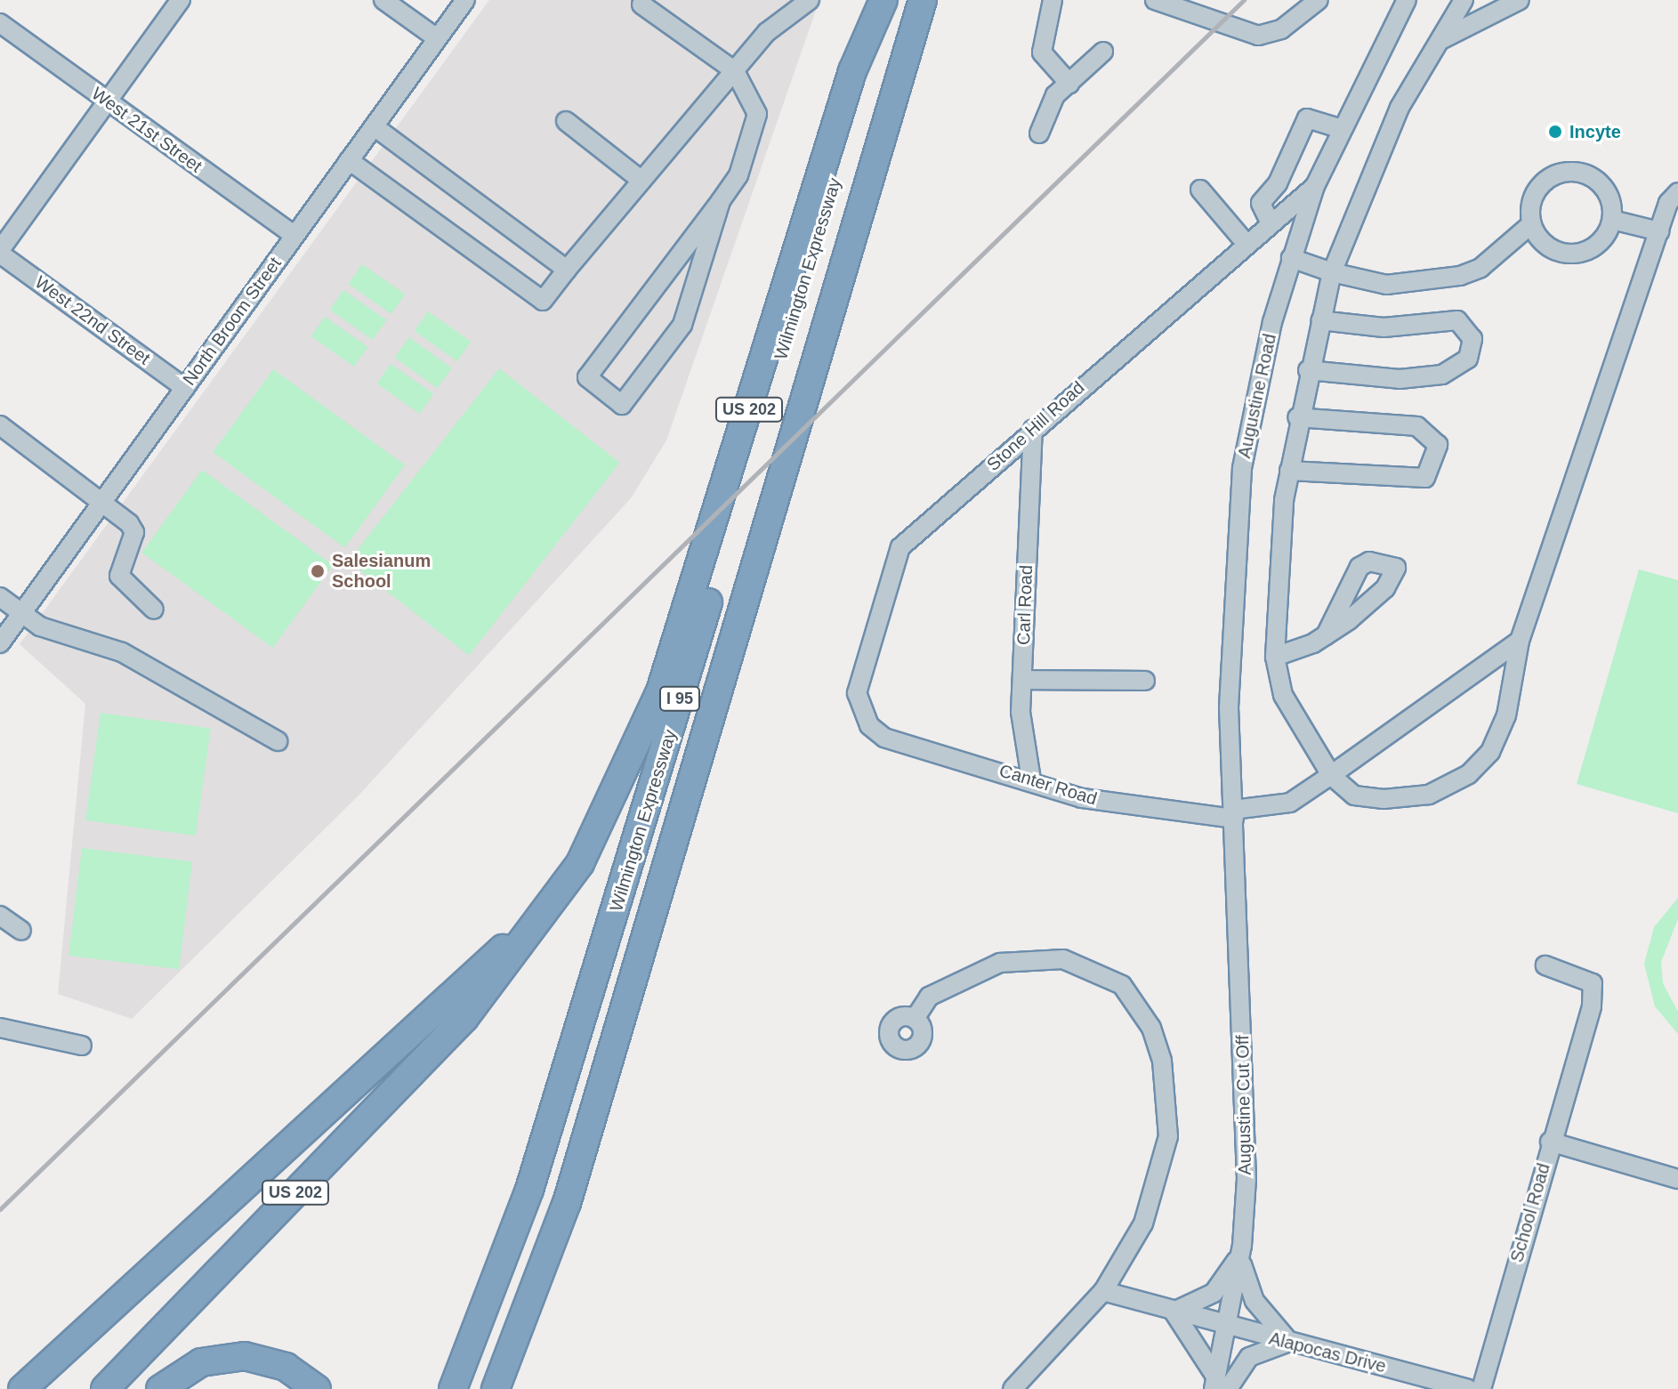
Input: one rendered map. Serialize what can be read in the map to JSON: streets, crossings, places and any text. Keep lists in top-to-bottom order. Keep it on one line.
{"streets":{"highway":["Wilmington Expressway","US 202","I 95"],"street":["West 21st Street","West 22nd Street","North Broom Street","Augustine Road","Stone Hill Road","Carl Road","Canter Road","Augustine Cut Off","School Road","Alapocas Drive"]},"crossings":[["West 21st Street","North Broom Street"],["Wilmington Expressway","US 202"],["West 22nd Street","North Broom Street"],["Augustine Road","Stone Hill Road"],["Augustine Road","Canter Road"],["Augustine Road","Augustine Cut Off"],["Stone Hill Road","Carl Road"],["Stone Hill Road","Canter Road"],["Carl Road","Canter Road"],["Canter Road","Augustine Cut Off"],["Augustine Cut Off","Alapocas Drive"]],"places":["Incyte","Salesianum School"]}
